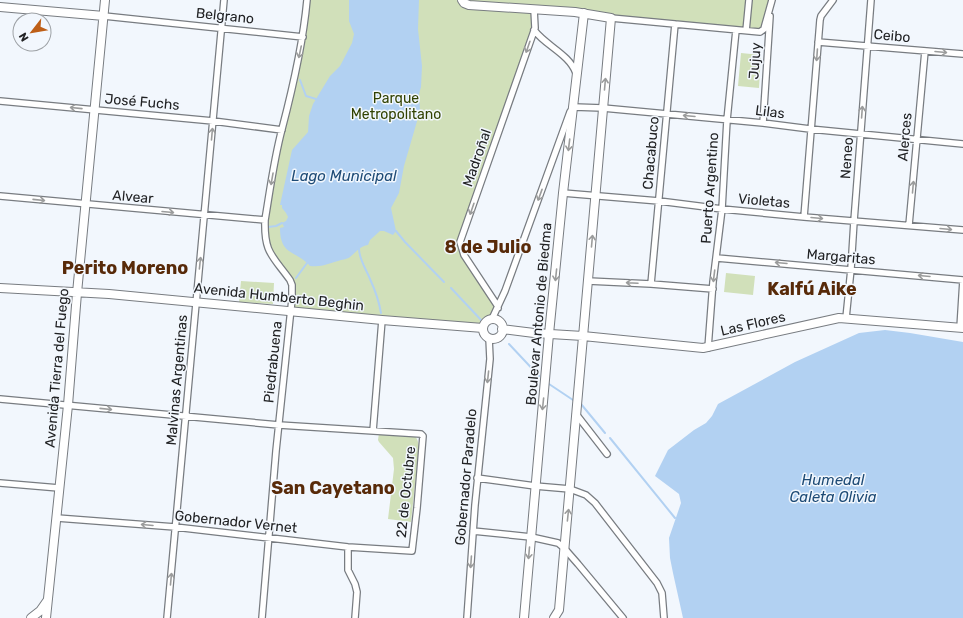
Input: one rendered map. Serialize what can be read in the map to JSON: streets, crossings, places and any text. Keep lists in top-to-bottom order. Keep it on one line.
{"streets":{"street":["Belgrano","Ceibo","Jujuy","José Fuchs","Lilas","Alerces","Chacabuco","Madroñal","Neneo","Puerto Argentino","Alvear","Violetas","Margaritas","Avenida Humberto Beghin","Boulevar Antonio de Biedma","Las Flores","Piedrabuena","Avenida Tierra del Fuego","Malvinas Argentinas","Gobernador Paradelo","22 de Octubre","Gobernador Vernet"]},"crossings":[["Belgrano","Piedrabuena"],["Belgrano","Avenida Tierra del Fuego"],["Belgrano","Malvinas Argentinas"],["Ceibo","Alerces"],["Ceibo","Neneo"],["Jujuy","Lilas"],["José Fuchs","Piedrabuena"],["José Fuchs","Avenida Tierra del Fuego"],["José Fuchs","Malvinas Argentinas"],["Lilas","Alerces"],["Lilas","Chacabuco"],["Lilas","Neneo"],["Lilas","Puerto Argentino"],["Lilas","Boulevar Antonio de Biedma"],["Alerces","Violetas"],["Chacabuco","Violetas"],["Neneo","Violetas"],["Neneo","Margaritas"],["Neneo","Las Flores"],["Puerto Argentino","Violetas"],["Puerto Argentino","Margaritas"],["Puerto Argentino","Las Flores"],["Alvear","Piedrabuena"],["Alvear","Avenida Tierra del Fuego"],["Alvear","Malvinas Argentinas"],["Violetas","Boulevar Antonio de Biedma"],["Avenida Humberto Beghin","Piedrabuena"],["Avenida Humberto Beghin","Avenida Tierra del Fuego"],["Avenida Humberto Beghin","Malvinas Argentinas"],["Avenida Humberto Beghin","Gobernador Paradelo"],["Boulevar Antonio de Biedma","Las Flores"],["Piedrabuena","Gobernador Vernet"],["Avenida Tierra del Fuego","Gobernador Vernet"],["Malvinas Argentinas","Gobernador Vernet"],["22 de Octubre","Gobernador Vernet"]],"one_way":["Alerces","Madroñal","Alvear","Margaritas","Malvinas Argentinas","Gobernador Paradelo"],"districts":["8 de Julio","Perito Moreno","Kalfú Aike","San Cayetano"],"water":["Lago Municipal","Humedal Caleta Olivia"],"parks":["Parque Metropolitano"],"north":"bottom left"}
